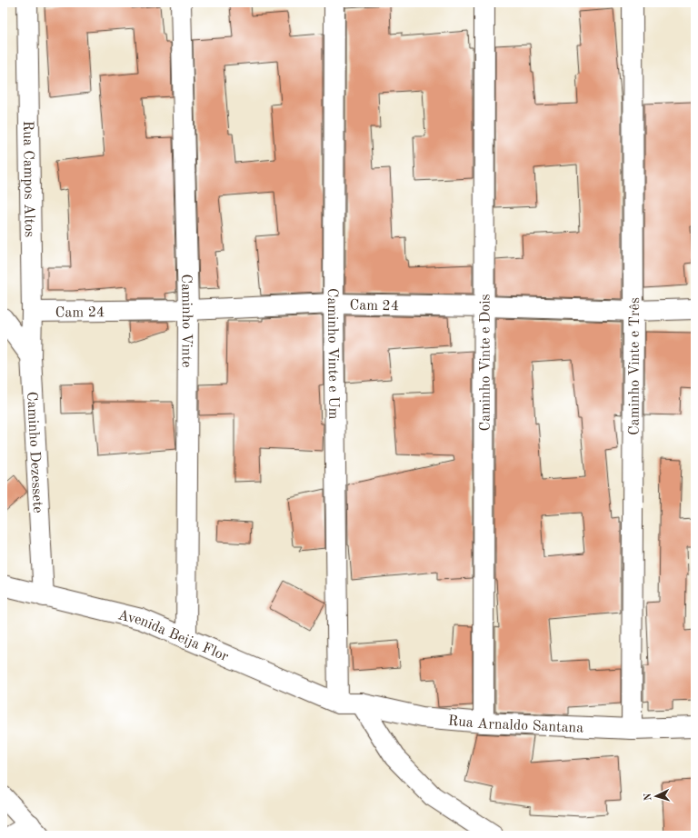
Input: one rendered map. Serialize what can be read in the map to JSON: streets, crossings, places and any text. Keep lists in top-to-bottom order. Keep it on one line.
{"streets":{"street":["Rua Campos Altos","Cam 24","Caminho Vinte","Caminho Vinte e Um","Caminho Vinte e Dois","Caminho Vinte e Três","Caminho Dezessete","Avenida Beija Flor","Rua Arnaldo Santana"]},"crossings":[["Rua Campos Altos","Cam 24"],["Rua Campos Altos","Caminho Dezessete"],["Cam 24","Caminho Vinte"],["Cam 24","Caminho Vinte e Um"],["Cam 24","Caminho Vinte e Dois"],["Cam 24","Caminho Vinte e Três"],["Caminho Vinte","Avenida Beija Flor"],["Caminho Vinte e Um","Avenida Beija Flor"],["Caminho Vinte e Um","Rua Arnaldo Santana"],["Caminho Vinte e Dois","Rua Arnaldo Santana"],["Caminho Vinte e Três","Rua Arnaldo Santana"],["Caminho Dezessete","Avenida Beija Flor"],["Avenida Beija Flor","Rua Arnaldo Santana"]],"north":"left"}
